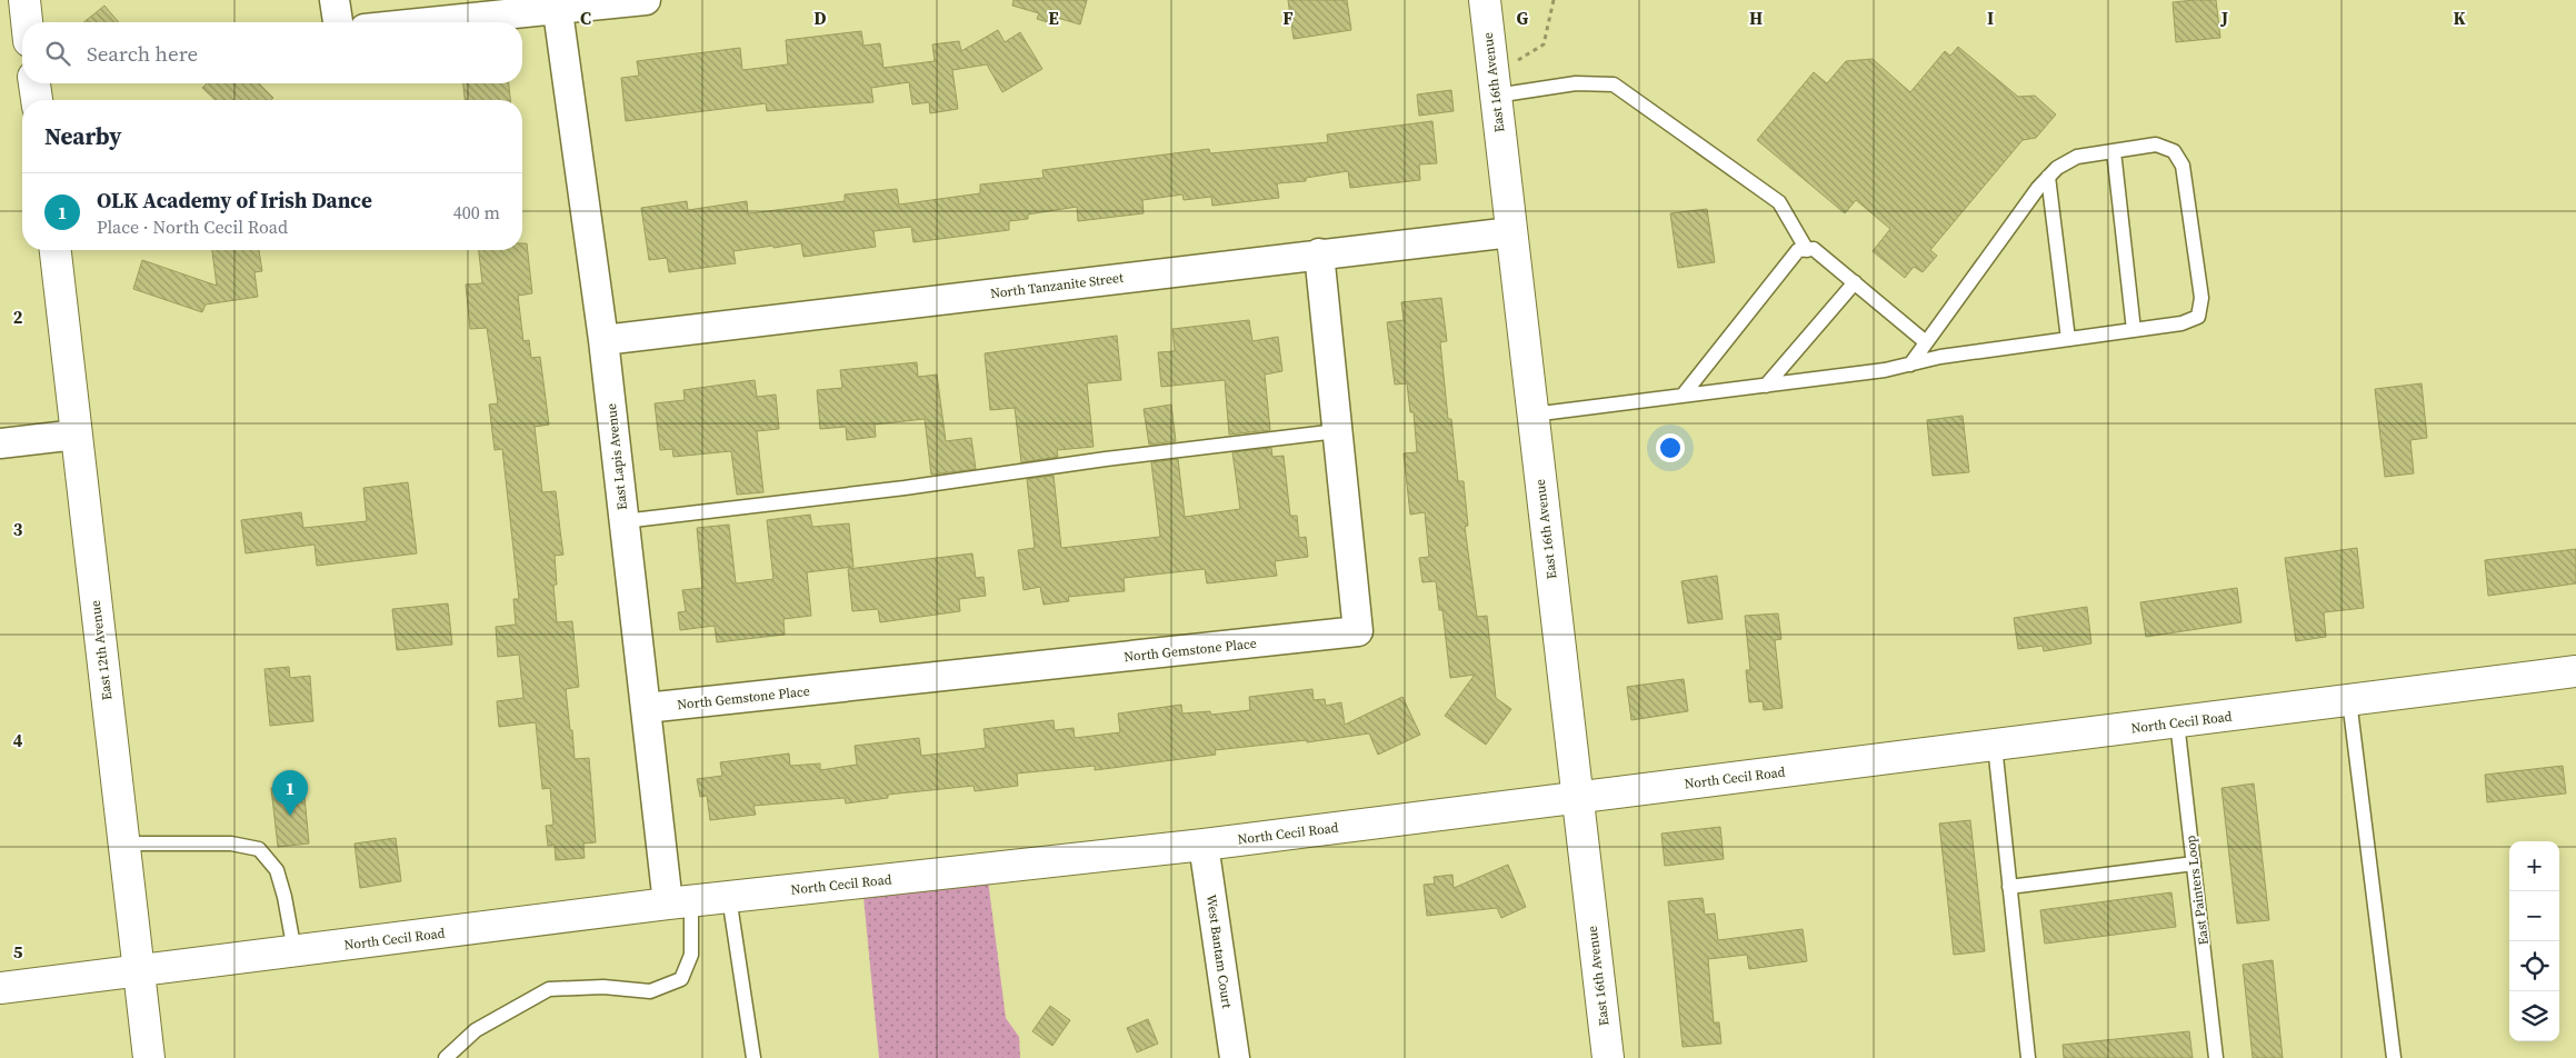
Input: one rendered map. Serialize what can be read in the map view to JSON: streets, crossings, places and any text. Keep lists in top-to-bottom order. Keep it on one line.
{"streets":{"street":["East 16th Avenue","North Tanzanite Street","East Lapis Avenue","East 12th Avenue","North Gemstone Place","North Cecil Road","West Bantam Court"],"lane":["East Painters Loop"]},"crossings":[["East 16th Avenue","North Tanzanite Street"],["East 16th Avenue","North Cecil Road"],["North Tanzanite Street","East Lapis Avenue"],["North Tanzanite Street","North Gemstone Place"],["East Lapis Avenue","North Gemstone Place"],["East Lapis Avenue","North Cecil Road"],["East 12th Avenue","North Cecil Road"],["North Cecil Road","East Painters Loop"],["North Cecil Road","West Bantam Court"]],"page":{"search":"Search here","heading":"Nearby","list":[{"mark":"1","name":"OLK Academy of Irish Dance","note":"Place · North Cecil Road","value":"400 m"}],"pins":"1","map_buttons":["+","−"]},"grid":{"columns":["C","D","E","F","G","H","I","J","K"],"rows":["2","3","4","5"]}}
